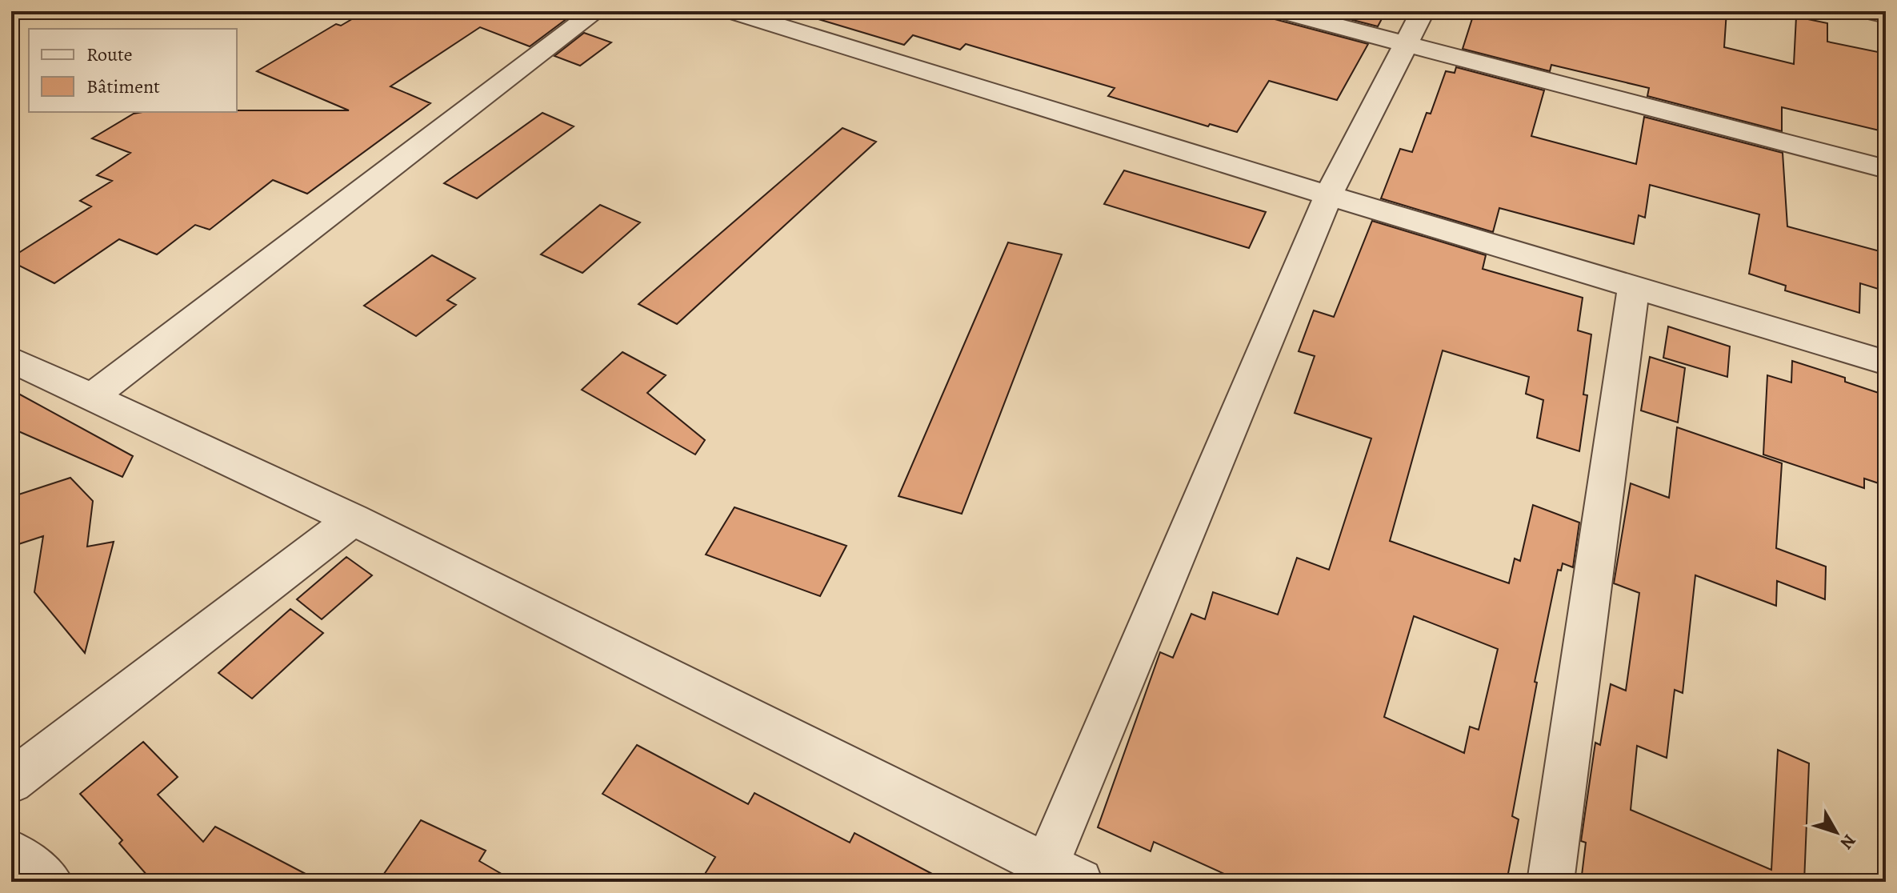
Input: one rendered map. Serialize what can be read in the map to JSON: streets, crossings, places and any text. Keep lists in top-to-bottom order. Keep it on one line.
{"legend":["Route","Bâtiment"],"north":"bottom right"}
